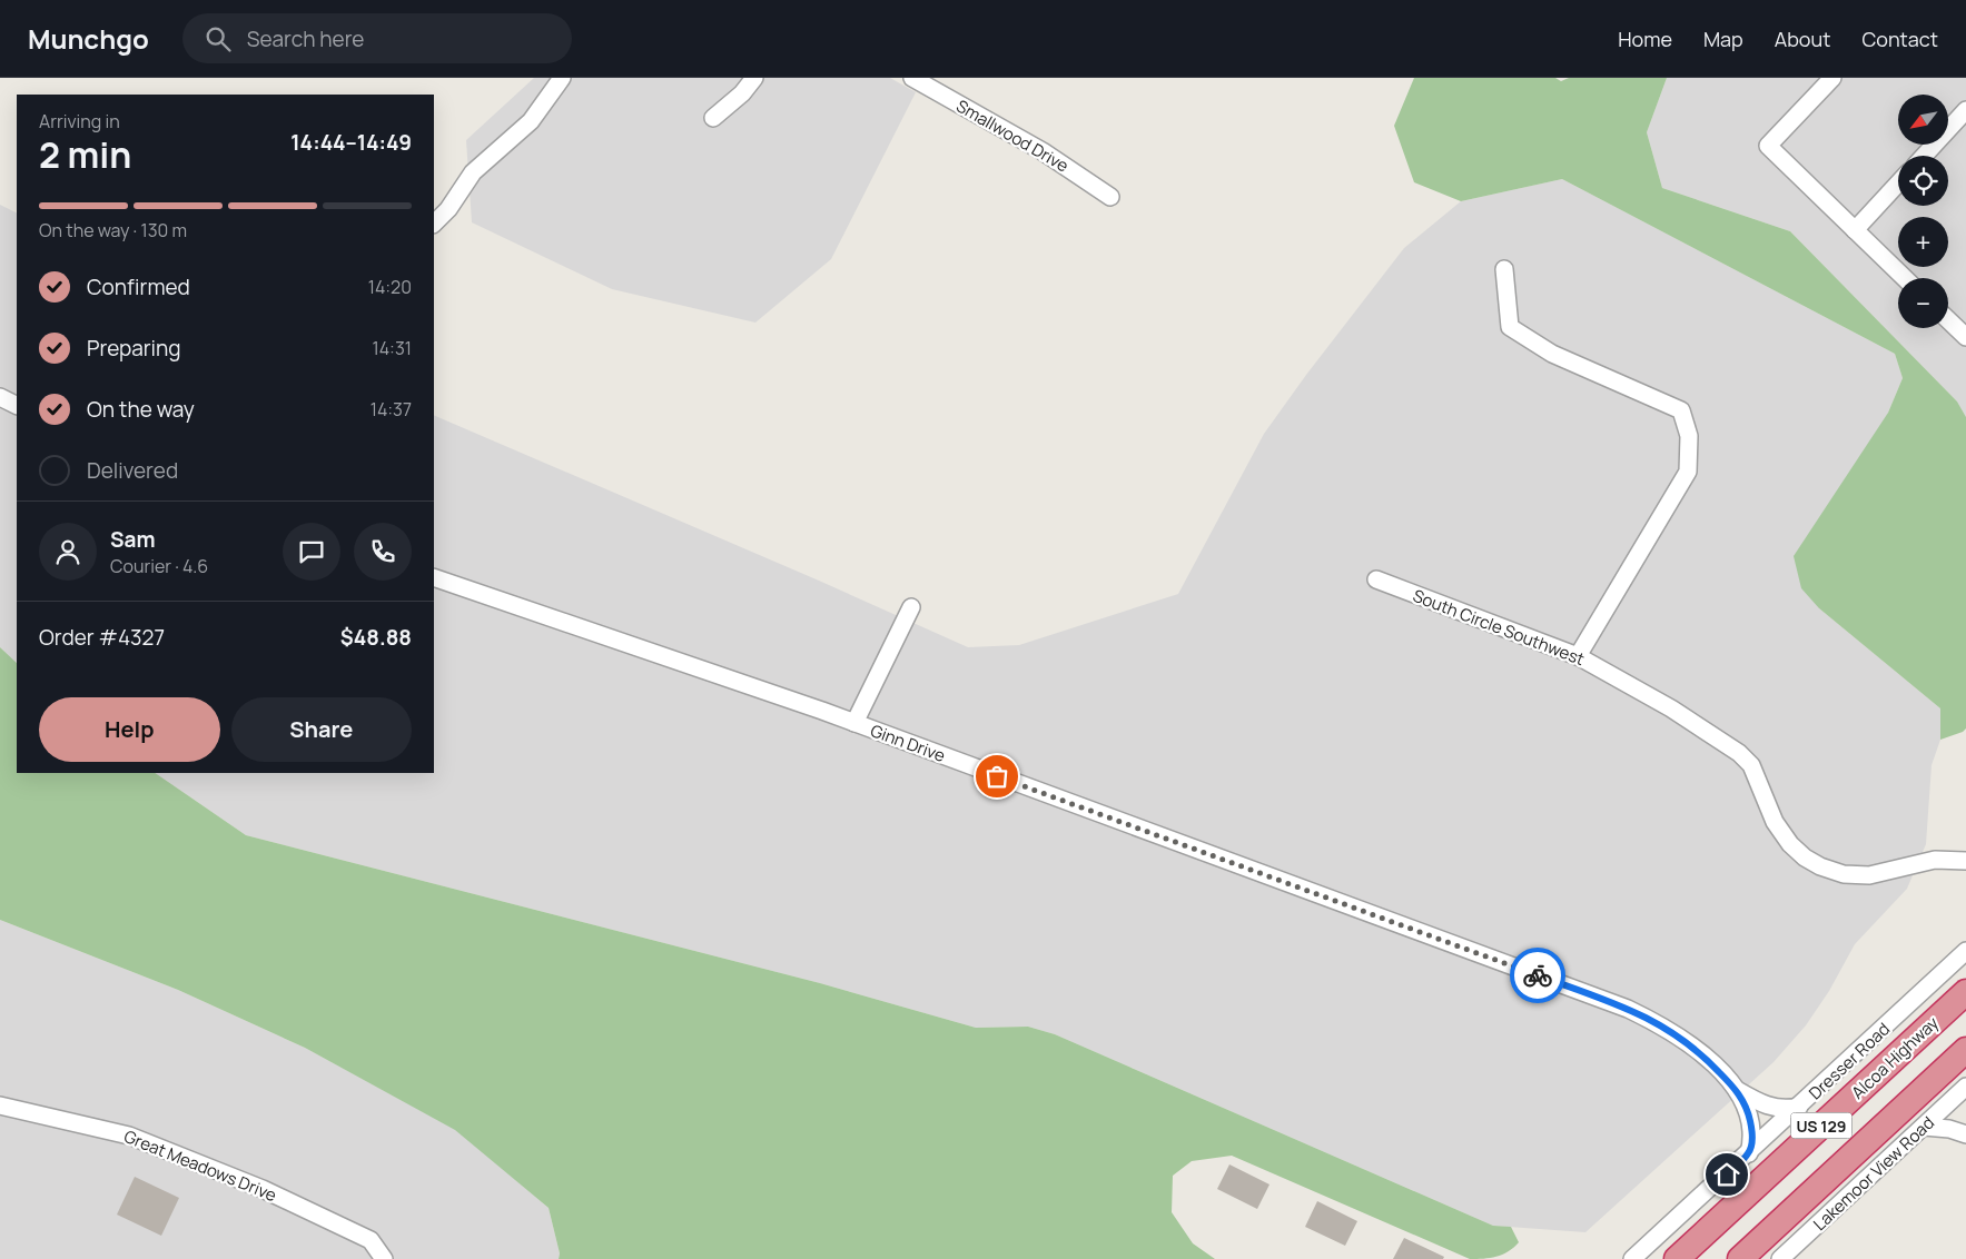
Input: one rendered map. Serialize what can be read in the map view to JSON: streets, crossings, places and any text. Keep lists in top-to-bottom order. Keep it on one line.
{"streets":{"highway":["Alcoa Highway","US 129"],"street":["Smallwood Drive","South Circle Southwest","Ginn Drive","Dresser Road","Great Meadows Drive","Lakemoor View Road"]},"crossings":[["Ginn Drive","Dresser Road"]],"north":"bottom left","page":{"header":"Munchgo","search":"Search here","nav":["Home","Map","About","Contact"],"map_buttons":["+","−"],"heading":["2 min","Arriving in","14:44–14:49"],"panel":["Sam","Courier · 4.6","Order #4327","$48.88"],"bar":"On the way · 130 m","list":[["Confirmed","14:20"],["Preparing","14:31"],["On the way","14:37"],"Delivered"],"buttons":["Help","Share"]}}
